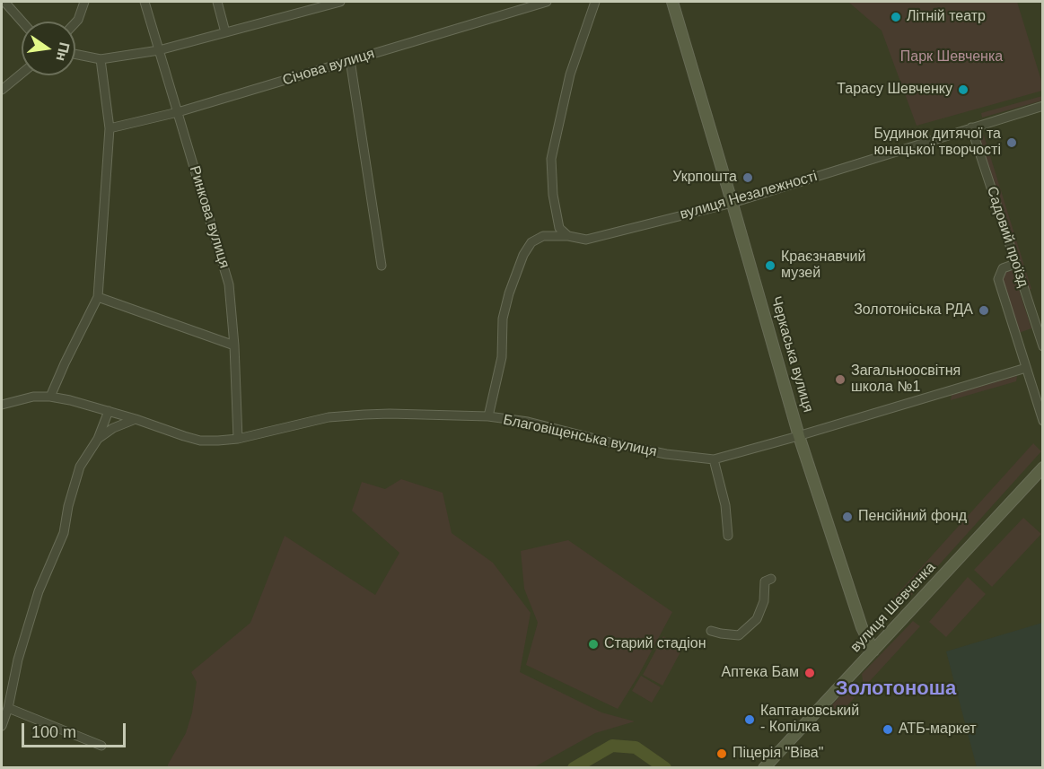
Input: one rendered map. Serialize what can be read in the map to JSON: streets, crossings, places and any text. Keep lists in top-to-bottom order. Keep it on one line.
{"streets":{"street":["Січова вулиця","вулиця Незалежності","Ринкова вулиця","Садовий проїзд","Черкаська вулиця","Благовіщенська вулиця","вулиця Шевченка"]},"crossings":[["Січова вулиця","Ринкова вулиця"],["вулиця Незалежності","Садовий проїзд"],["вулиця Незалежності","Черкаська вулиця"],["вулиця Незалежності","Благовіщенська вулиця"],["Ринкова вулиця","Благовіщенська вулиця"],["Черкаська вулиця","Благовіщенська вулиця"],["Черкаська вулиця","вулиця Шевченка"]],"districts":["Золотоноша"],"parks":["Парк Шевченка"],"places":["Літній театр","Тарасу Шевченку","Будинок дитячої та юнацької творчості","Укрпошта","Краєзнавчий музей","Золотоніська РДА","Загальноосвітня школа №1","Пенсійний фонд","Старий стадіон","Аптека Бам","Каптановський - Копілка","АТБ-маркет","Піцерія \"Віва\""],"scale_bar":"100 m","north":"right"}
